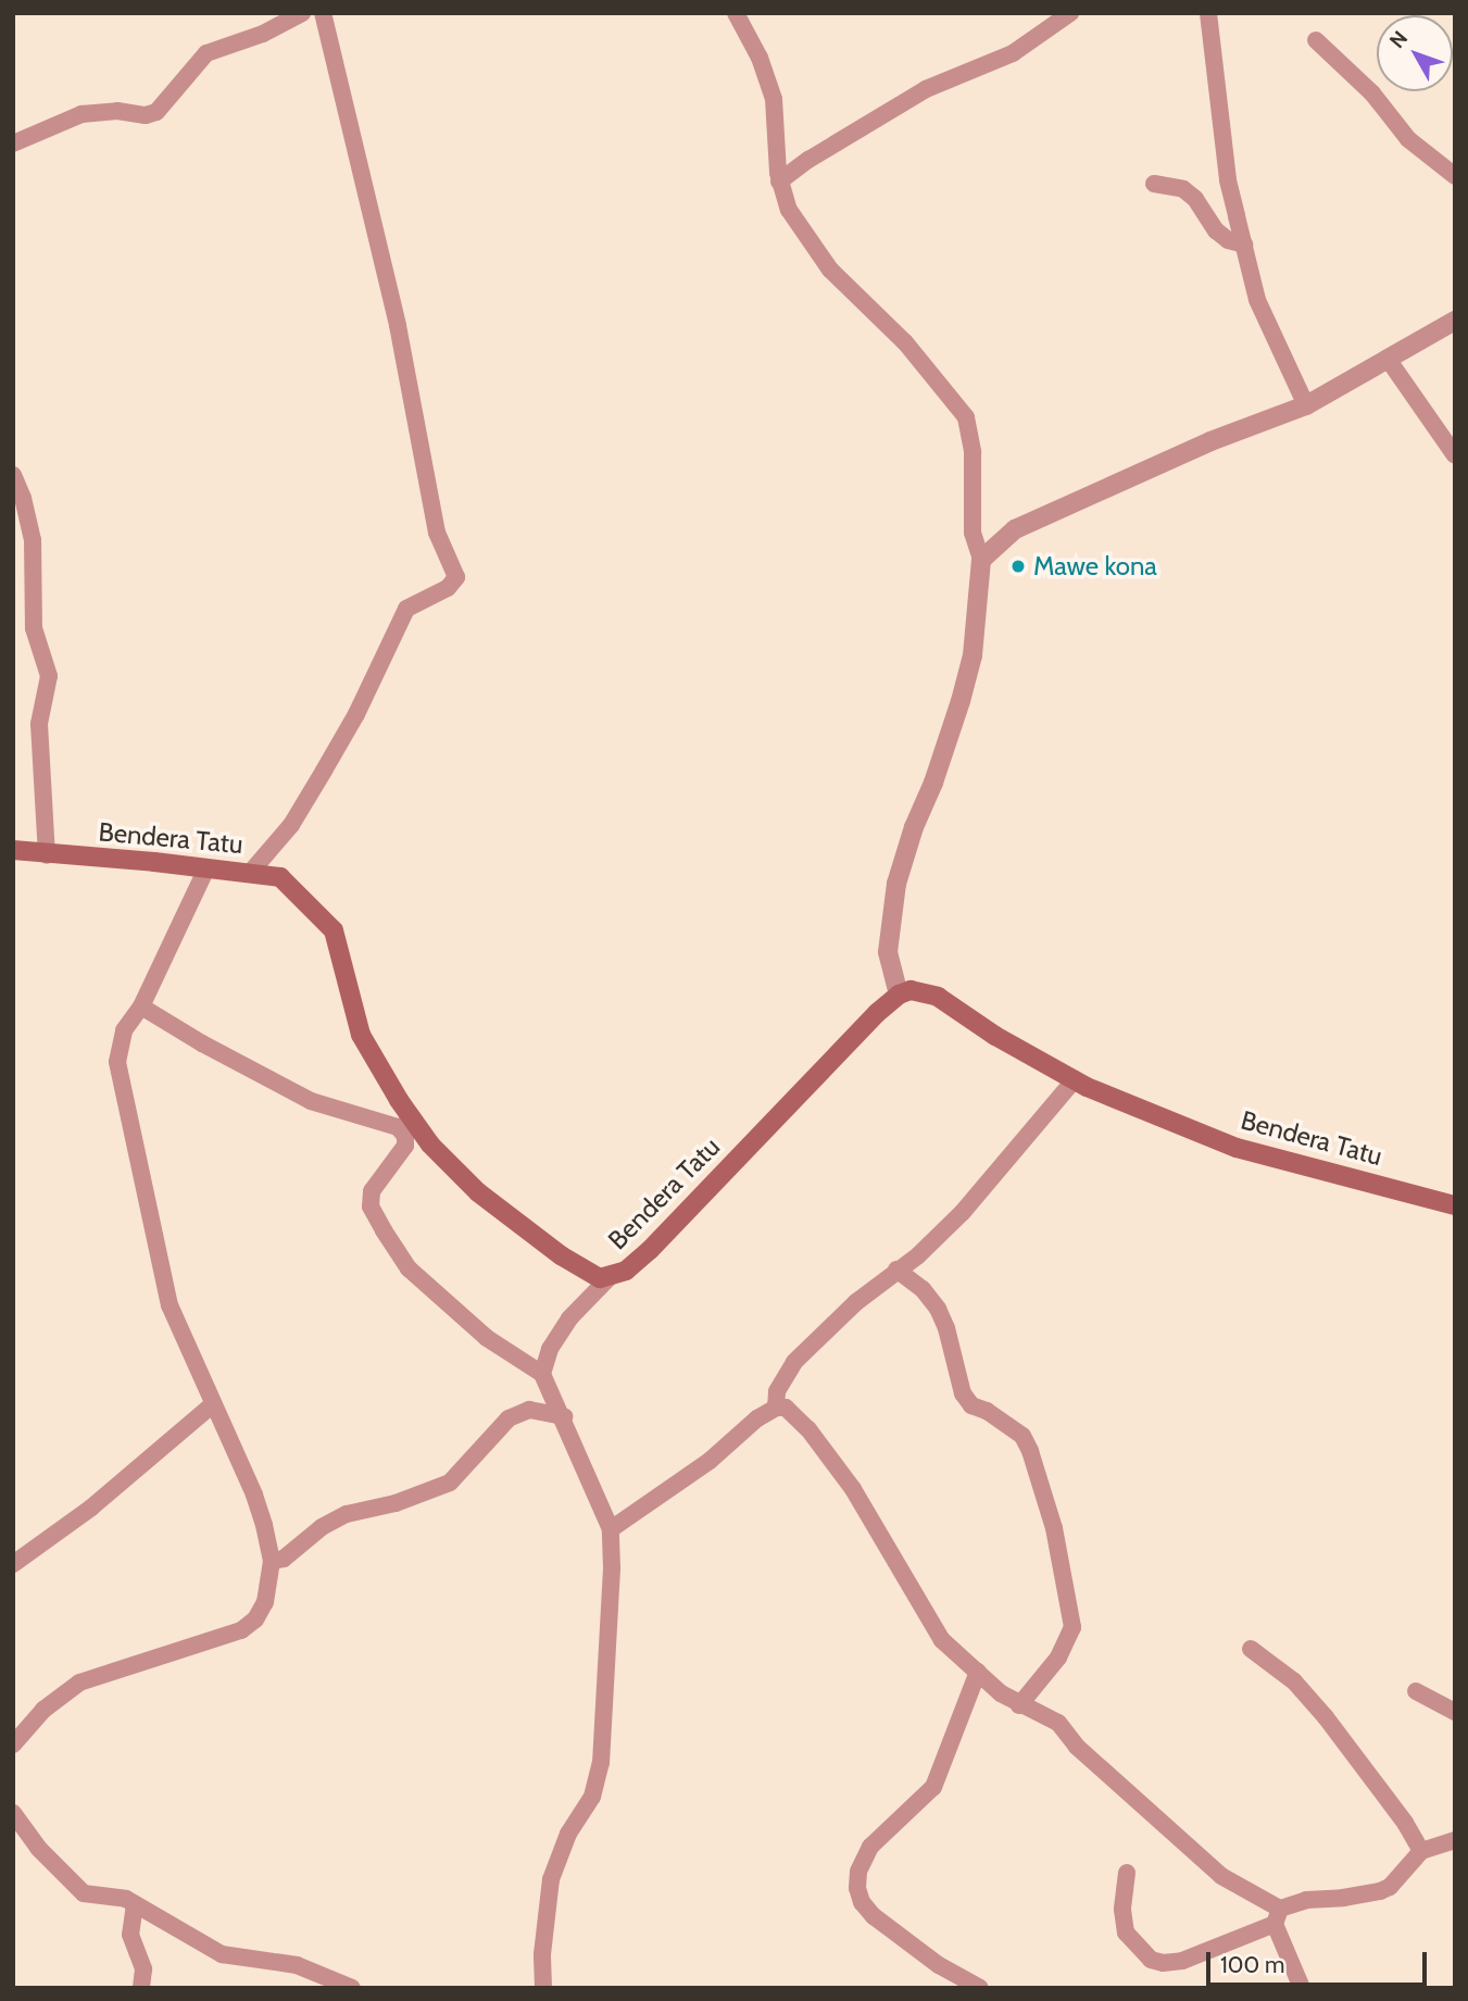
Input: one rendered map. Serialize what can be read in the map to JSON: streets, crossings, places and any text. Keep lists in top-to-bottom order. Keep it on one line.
{"streets":{"main road":["Bendera Tatu"]},"places":["Mawe kona"],"scale_bar":"100 m","north":"top left"}
